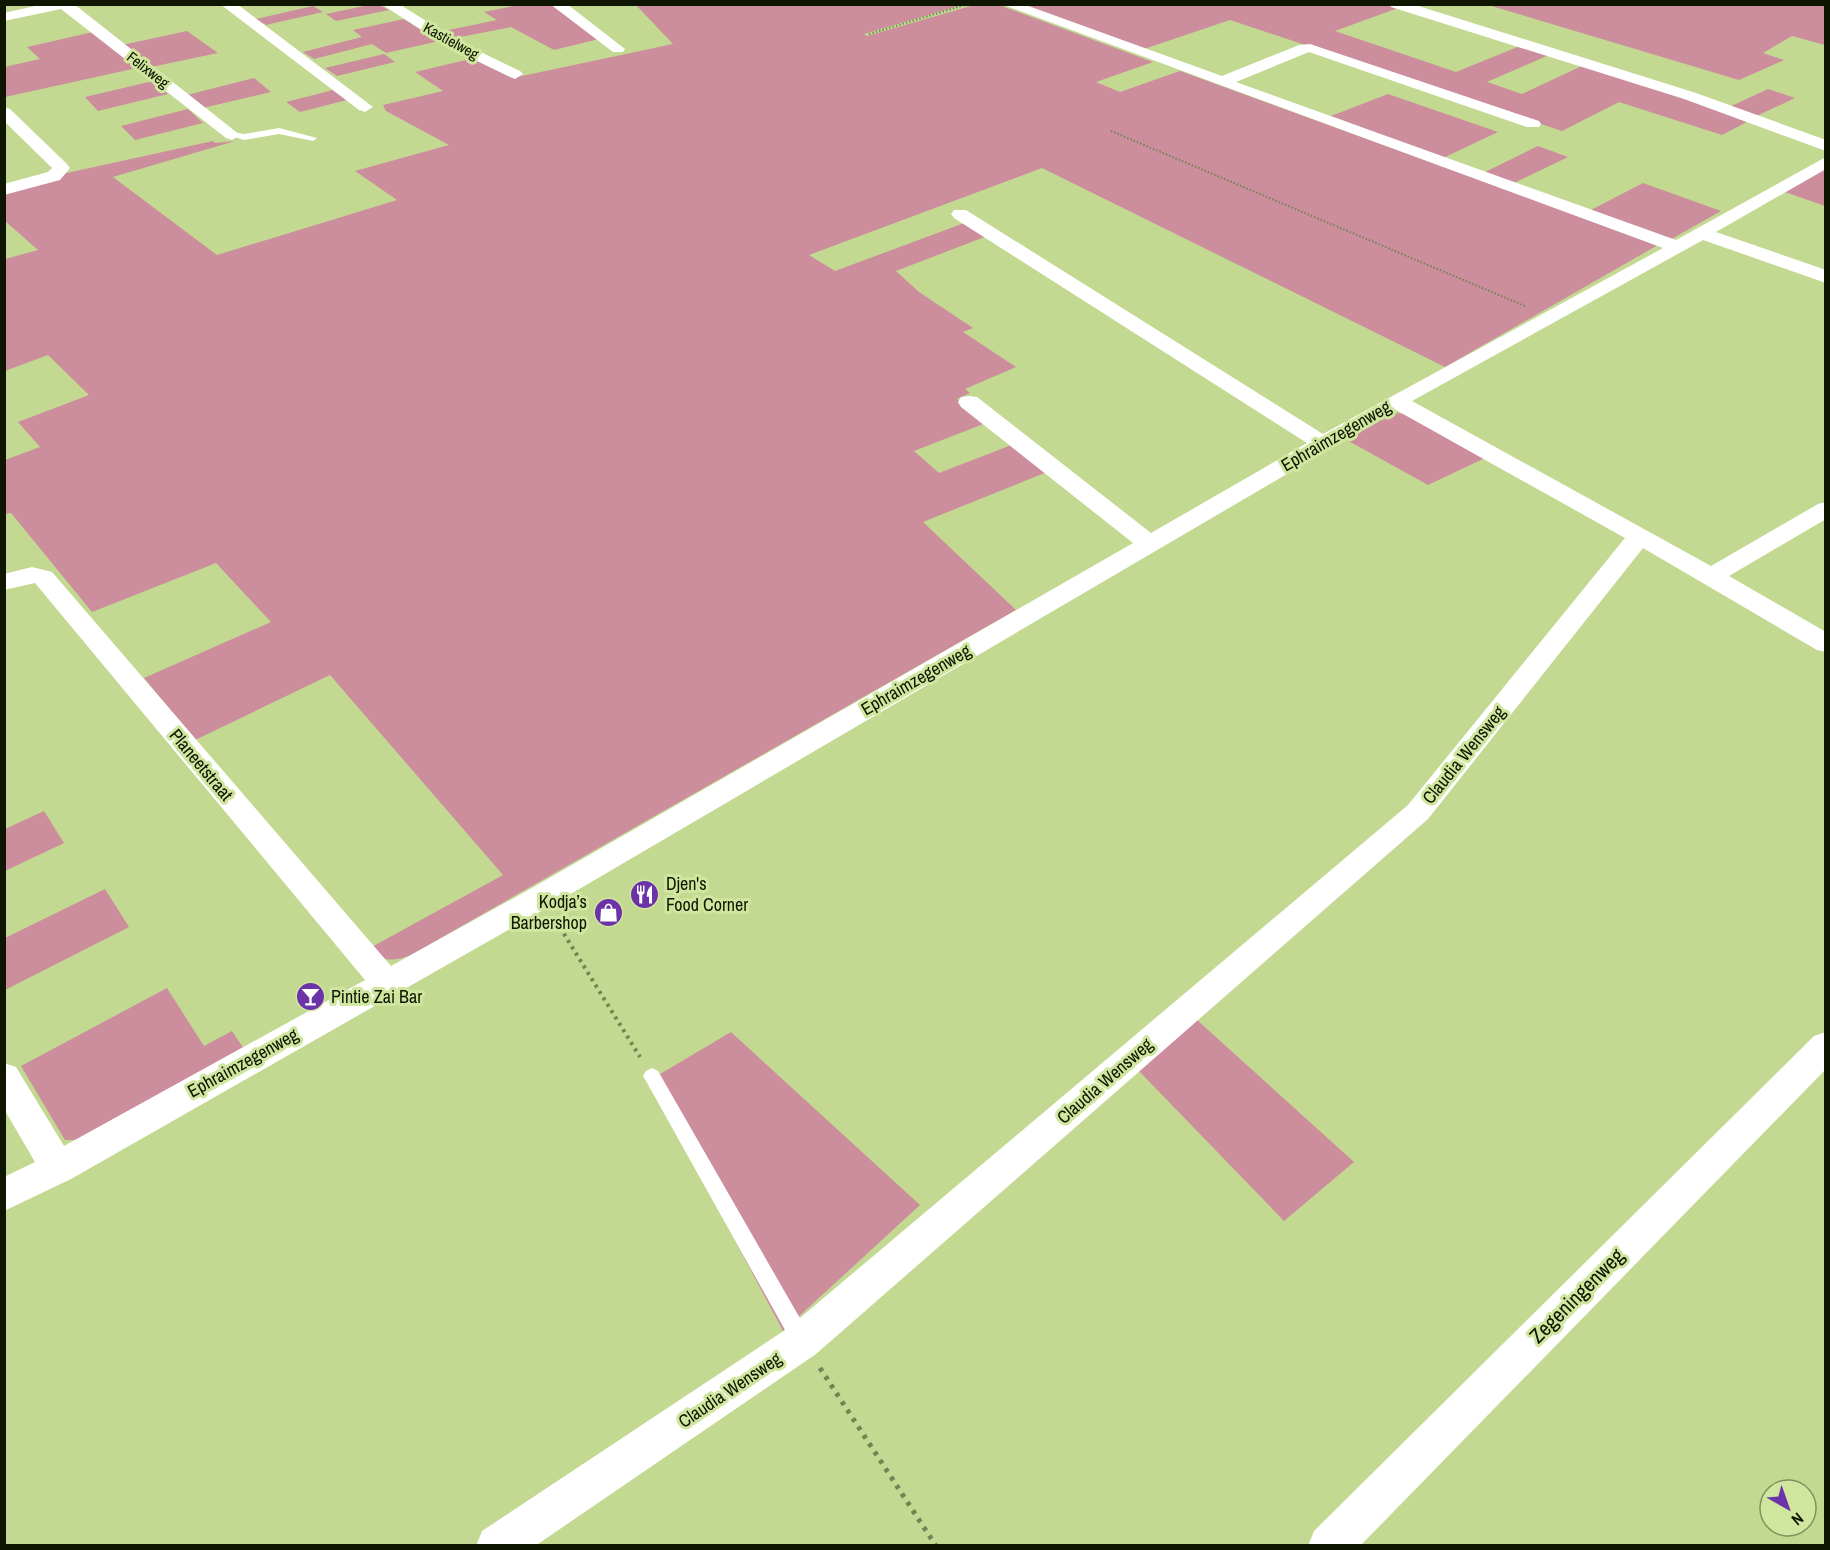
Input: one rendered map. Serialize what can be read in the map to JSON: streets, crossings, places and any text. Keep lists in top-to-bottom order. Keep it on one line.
{"streets":{"street":["Kastielweg","Felixweg","Ephraimzegenweg","Claudia Wensweg","Planeetstraat","Zegeningenweg"]},"crossings":[["Ephraimzegenweg","Planeetstraat"]],"places":{"restaurant":["Djen's Food Corner"],"shop":["Kodja’s Barbershop"],"bar":["Pintie Zai Bar"]},"north":"bottom right"}
